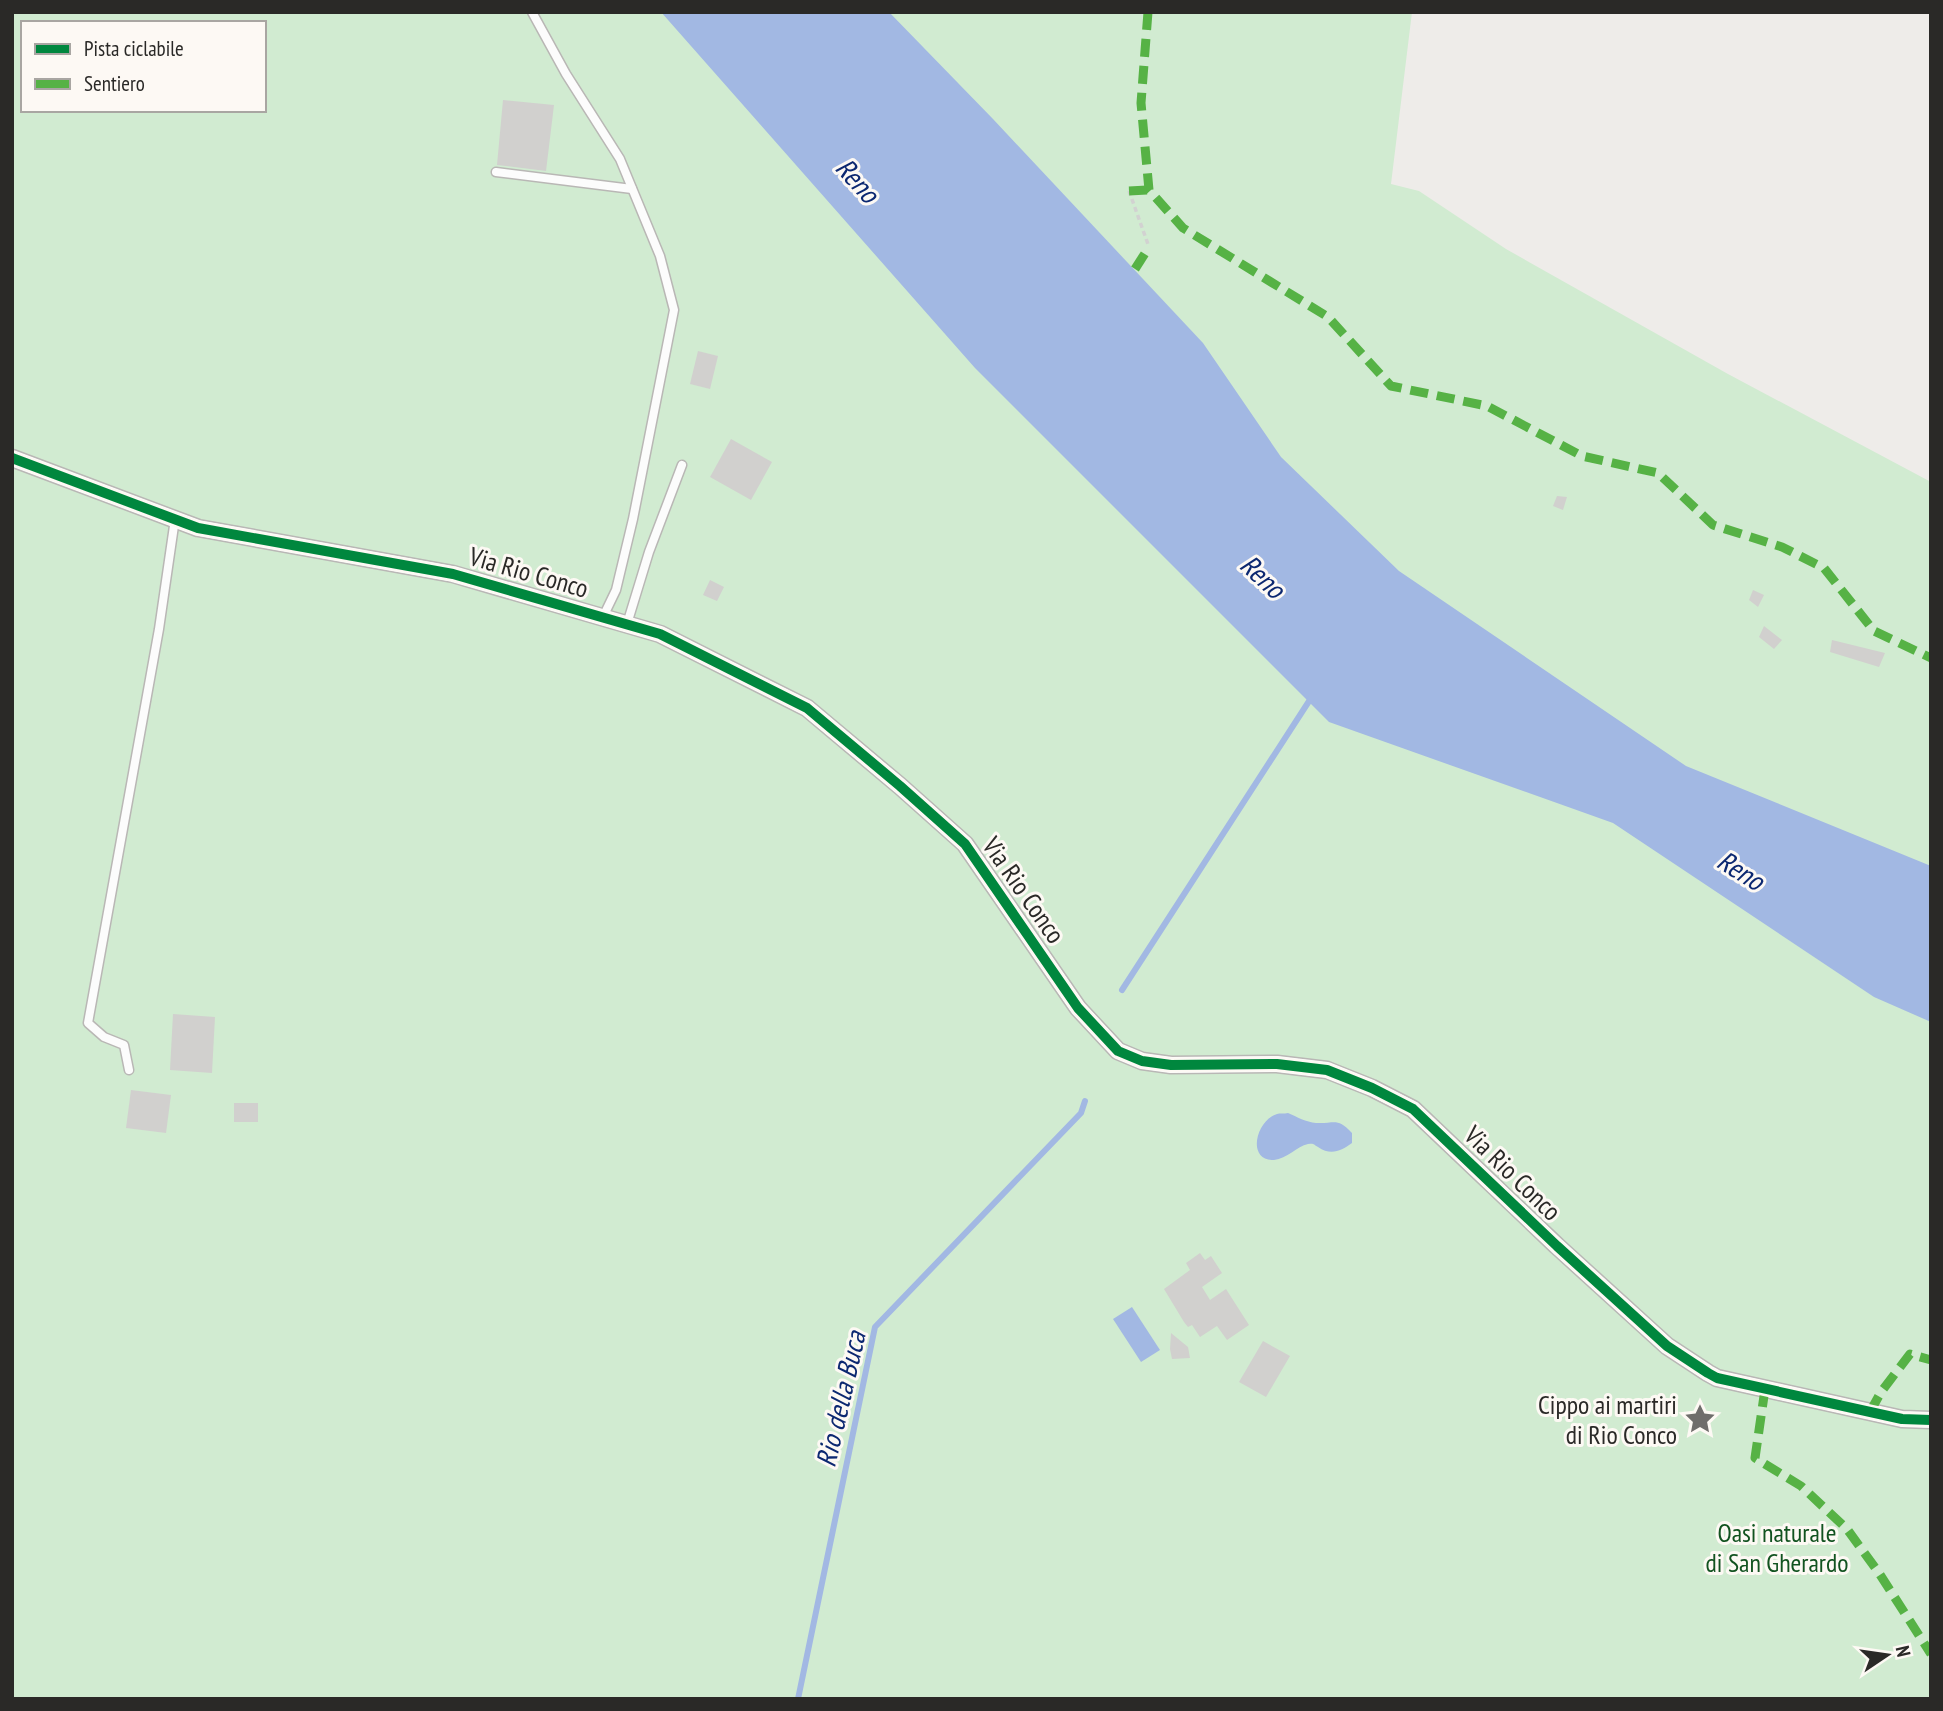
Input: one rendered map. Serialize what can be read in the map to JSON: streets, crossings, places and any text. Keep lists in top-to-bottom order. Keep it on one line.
{"streets":{"street":["Via Rio Conco"]},"water":["Reno","Rio della Buca"],"parks":["Oasi naturale di San Gherardo"],"places":{"place":["Cippo ai martiri di Rio Conco"]},"legend":["Pista ciclabile","Sentiero"],"north":"right"}
